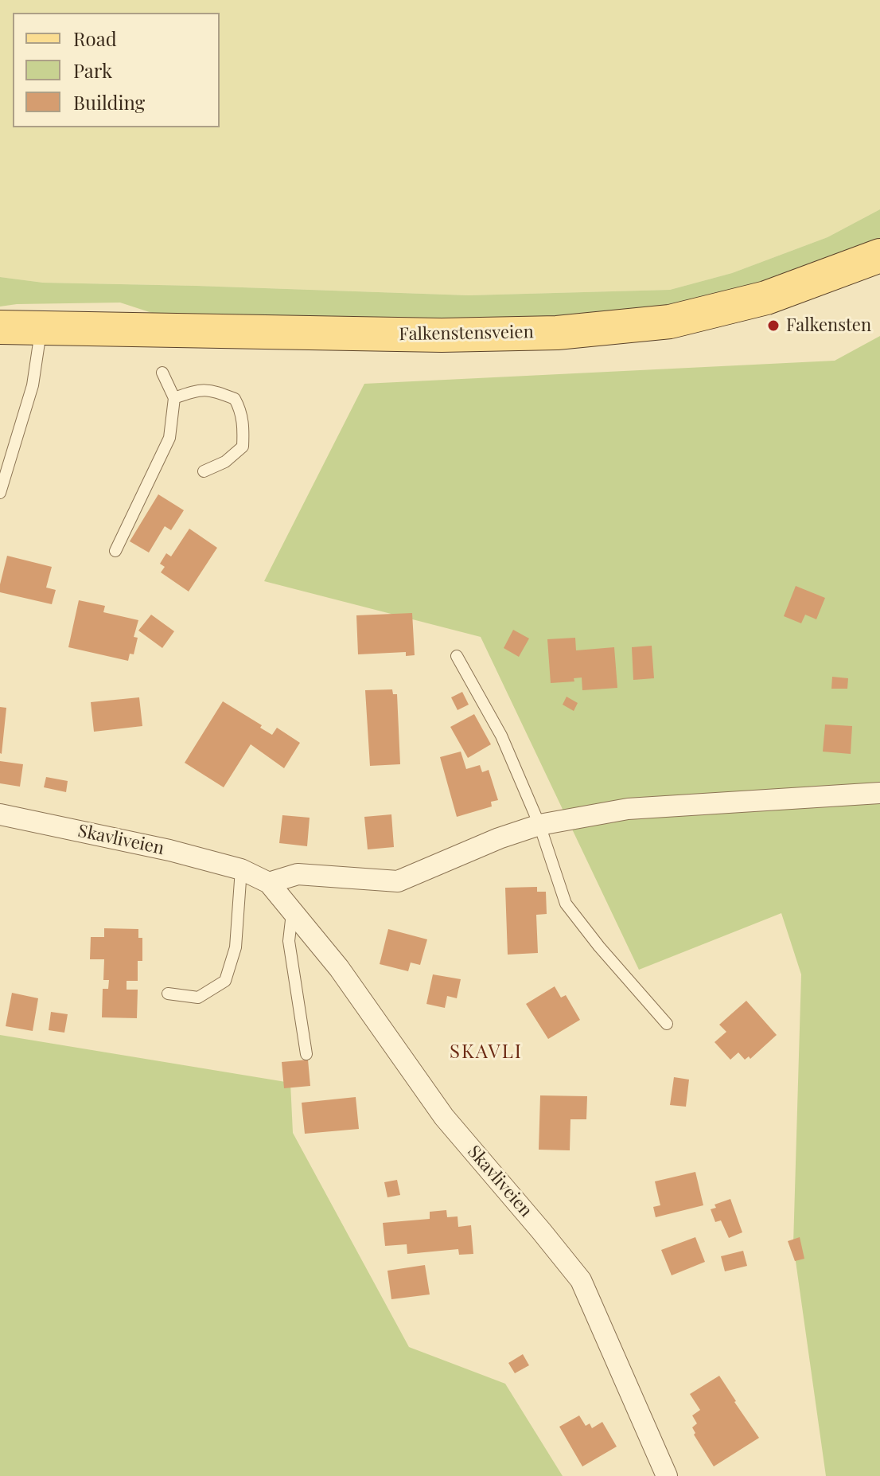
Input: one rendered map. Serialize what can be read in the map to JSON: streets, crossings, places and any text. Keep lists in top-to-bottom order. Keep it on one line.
{"streets":{"main road":["Falkenstensveien"],"street":["Skavliveien"]},"districts":["SKAVLI"],"places":["Falkensten"],"legend":["Road","Park","Building"]}
